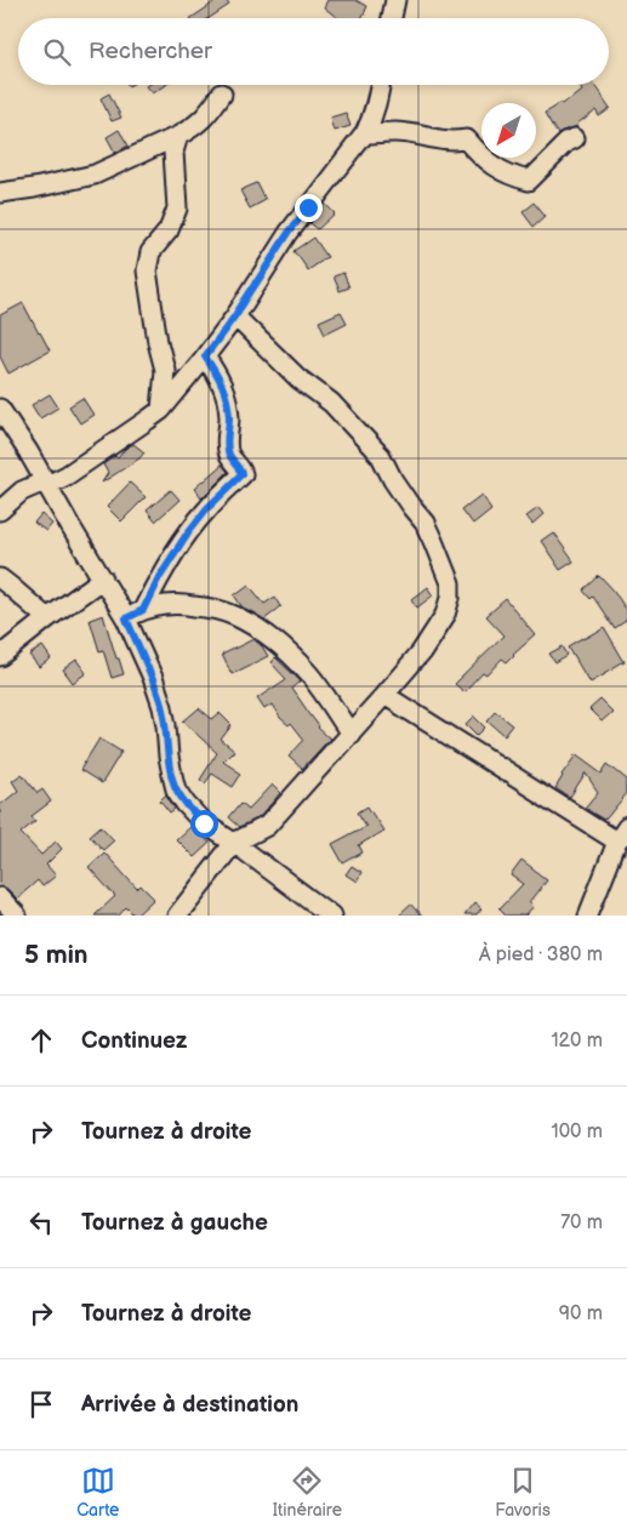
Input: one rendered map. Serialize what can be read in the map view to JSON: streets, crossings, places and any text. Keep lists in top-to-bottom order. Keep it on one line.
{"north":"bottom left","page":{"search":"Rechercher","heading":["5 min","À pied · 380 m"],"list":[["Continuez","120 m"],["Tournez à droite","100 m"],["Tournez à gauche","70 m"],["Tournez à droite","90 m"],"Arrivée à destination"],"nav":["Carte","Itinéraire","Favoris"]}}
